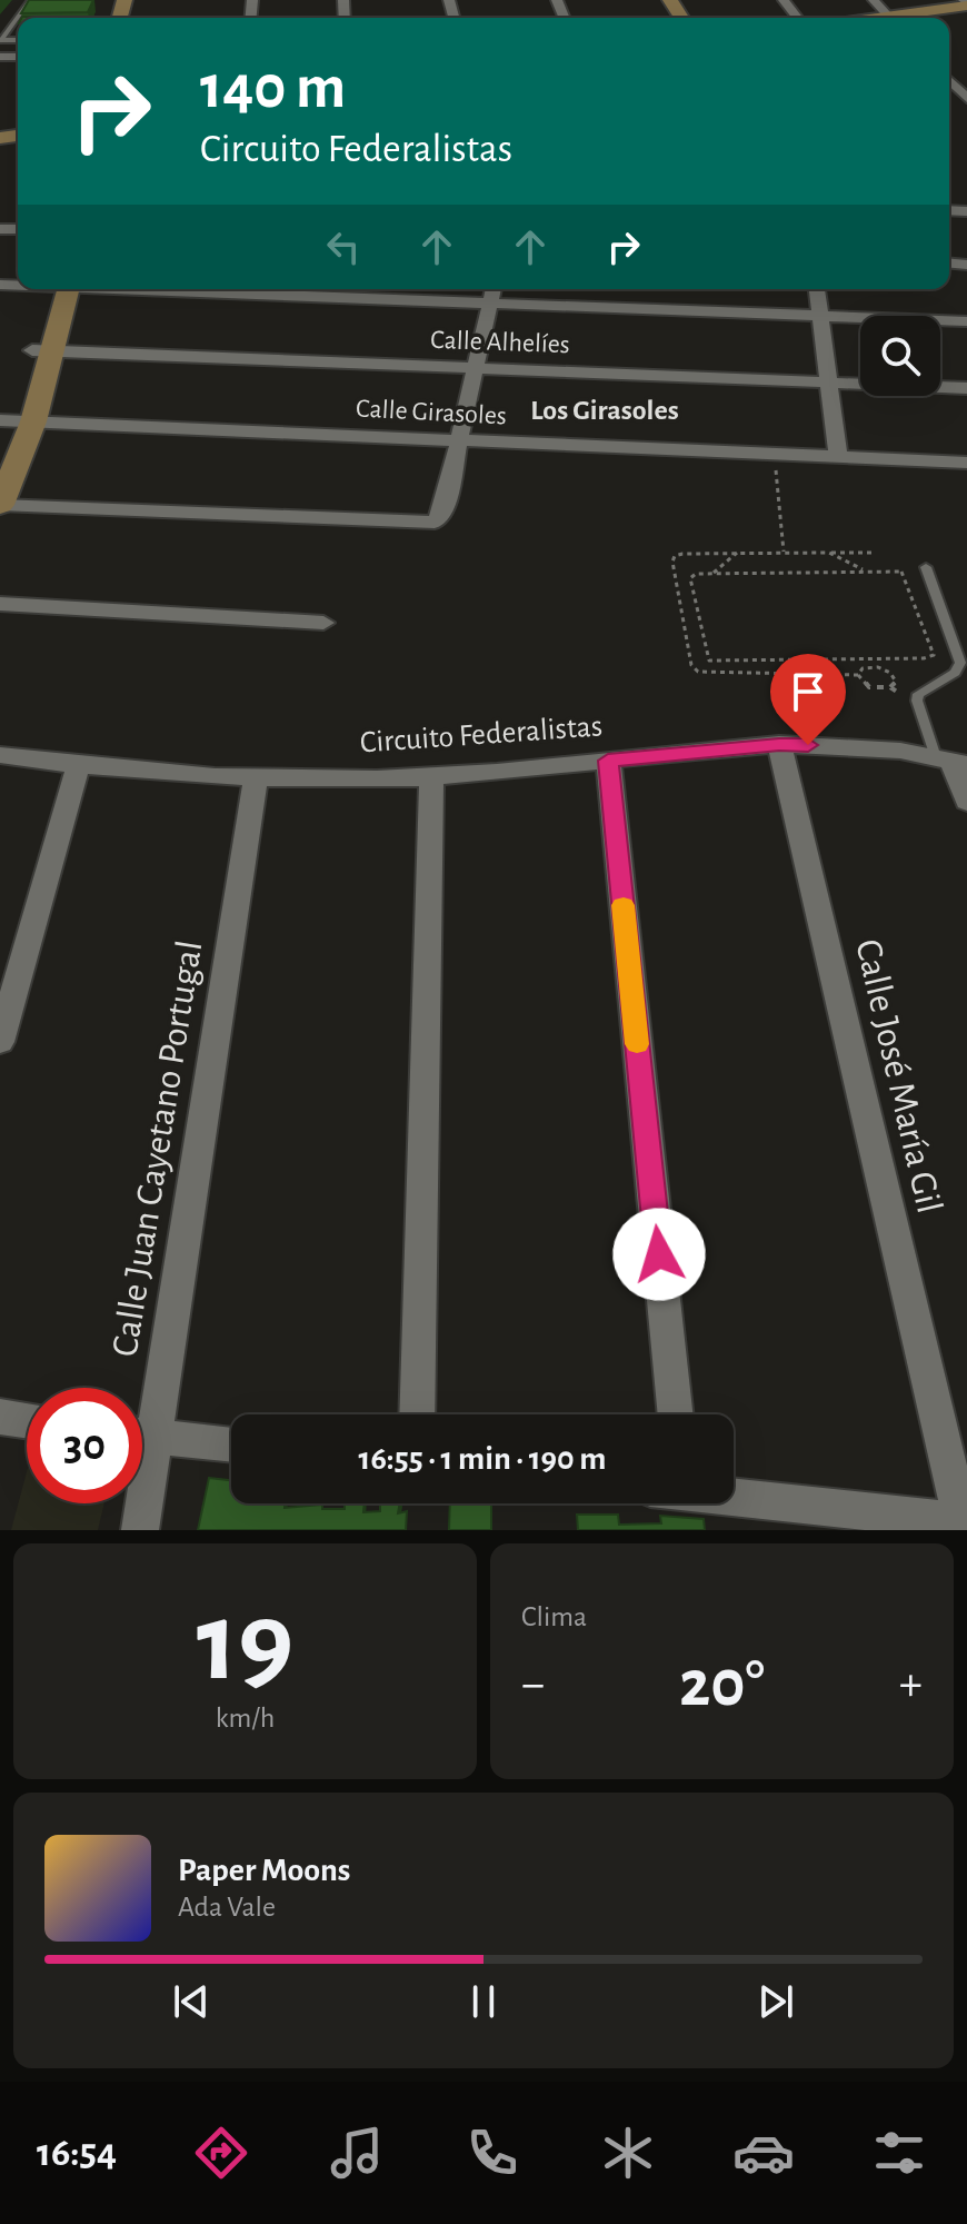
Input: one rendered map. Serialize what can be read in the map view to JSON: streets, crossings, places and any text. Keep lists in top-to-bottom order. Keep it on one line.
{"streets":{"street":["Calle Alhelíes","Calle Girasoles","Circuito Federalistas","Calle José María Gil","Calle Juan Cayetano Portugal"]},"crossings":[["Circuito Federalistas","Calle José María Gil"],["Circuito Federalistas","Calle Juan Cayetano Portugal"]],"districts":["Los Girasoles"],"page":{"turn":["140 m","Circuito Federalistas"],"limit":"30","trip":"16:55 · 1 min · 190 m","tile":[["19","km/h"],"Clima"],"heat":["−","20°","+"],"song":["Paper Moons","Ada Vale"],"tabs":"16:54"}}
